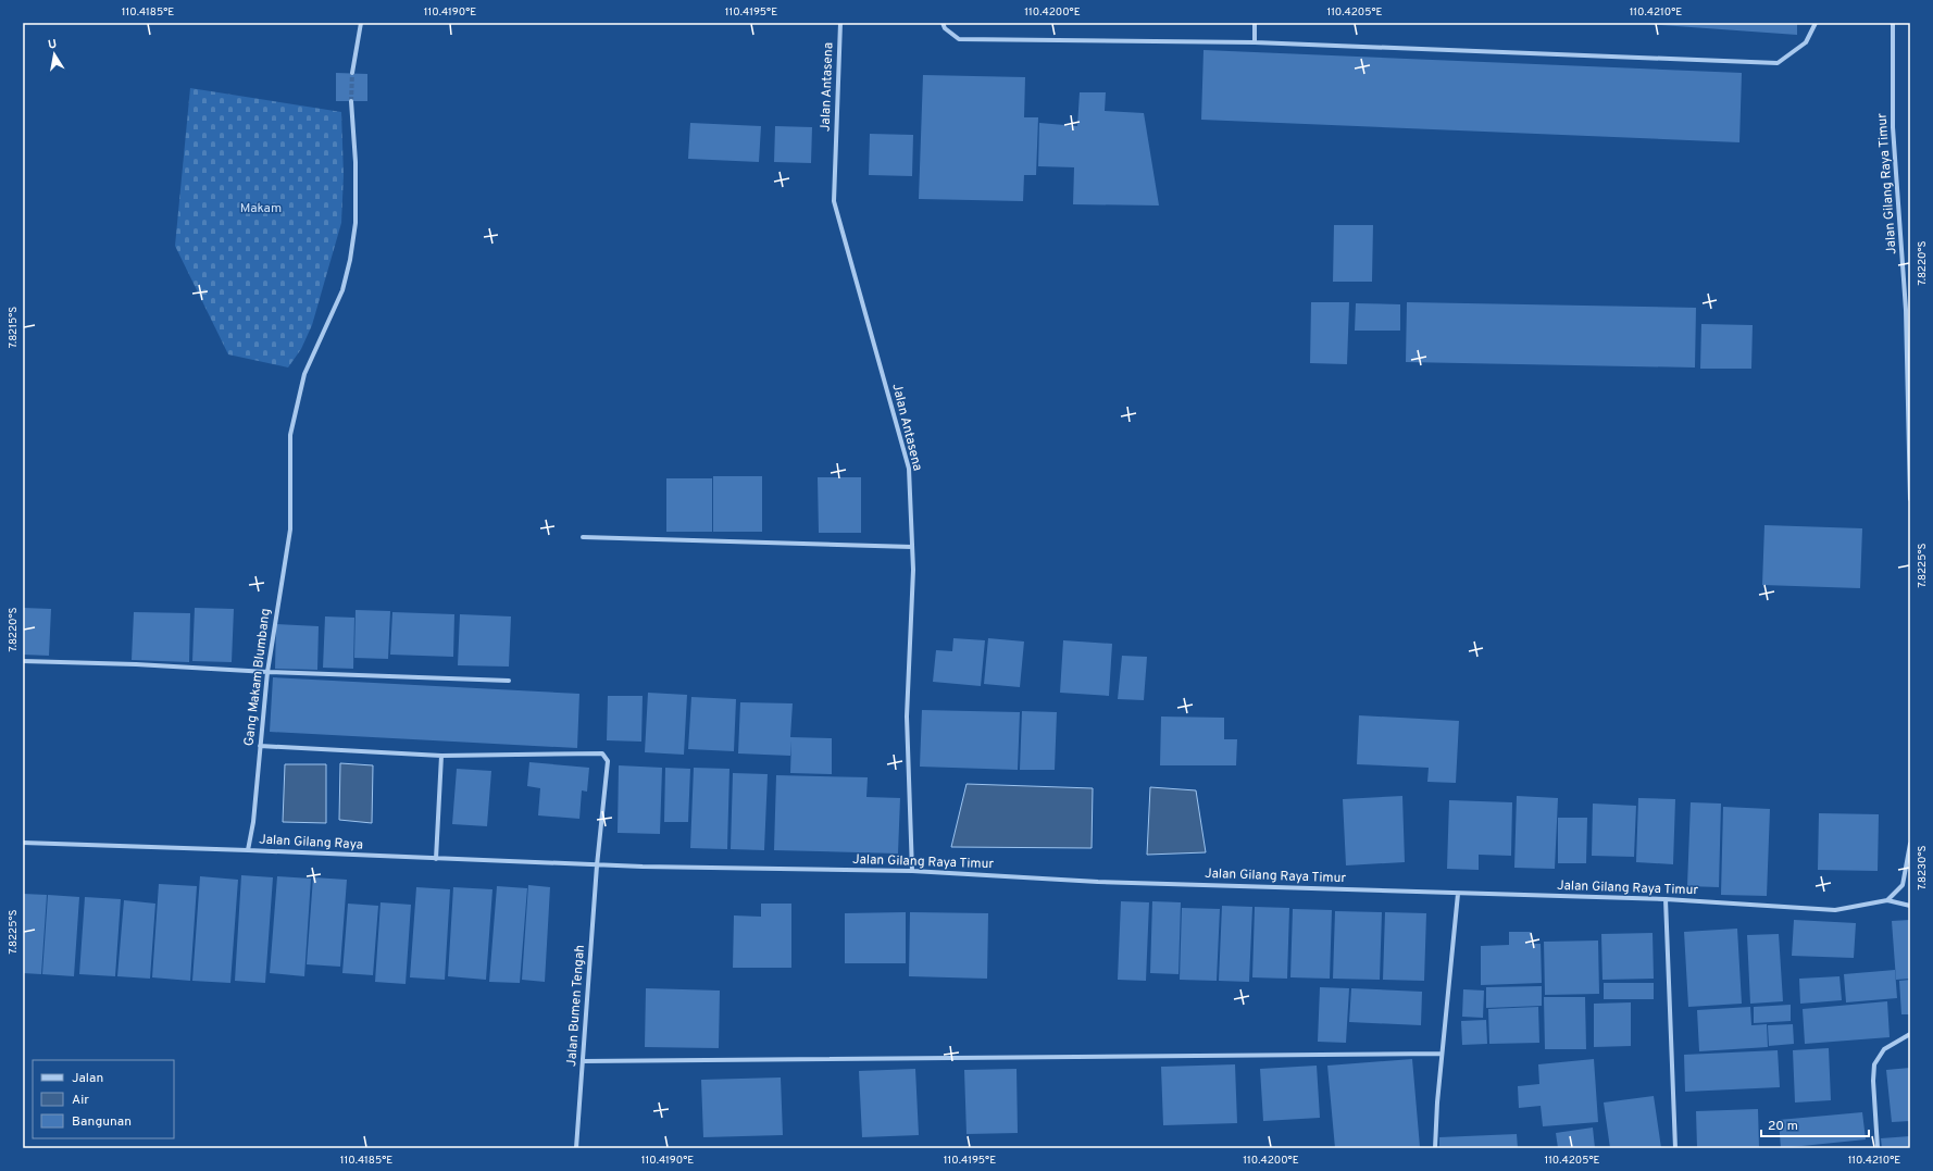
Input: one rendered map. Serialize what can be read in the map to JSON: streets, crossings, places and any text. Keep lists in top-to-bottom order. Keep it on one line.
{"streets":{"street":["Jalan Antasena","Jalan Gilang Raya Timur","Gang Makam Blumbang","Jalan Gilang Raya","Jalan Bumen Tengah"]},"crossings":[["Jalan Antasena","Jalan Gilang Raya Timur"],["Jalan Gilang Raya Timur","Jalan Gilang Raya"],["Jalan Gilang Raya Timur","Jalan Bumen Tengah"],["Gang Makam Blumbang","Jalan Gilang Raya"],["Jalan Gilang Raya","Jalan Bumen Tengah"]],"parks":["Makam"],"legend":["Jalan","Air","Bangunan"],"scale_bar":"20 m","north":"top","coordinates":["110.4185°E","110.4190°E","110.4195°E","110.4200°E","110.4205°E","110.4210°E","7.8220°S","7.8215°S","7.8225°S","7.8230°S"]}
